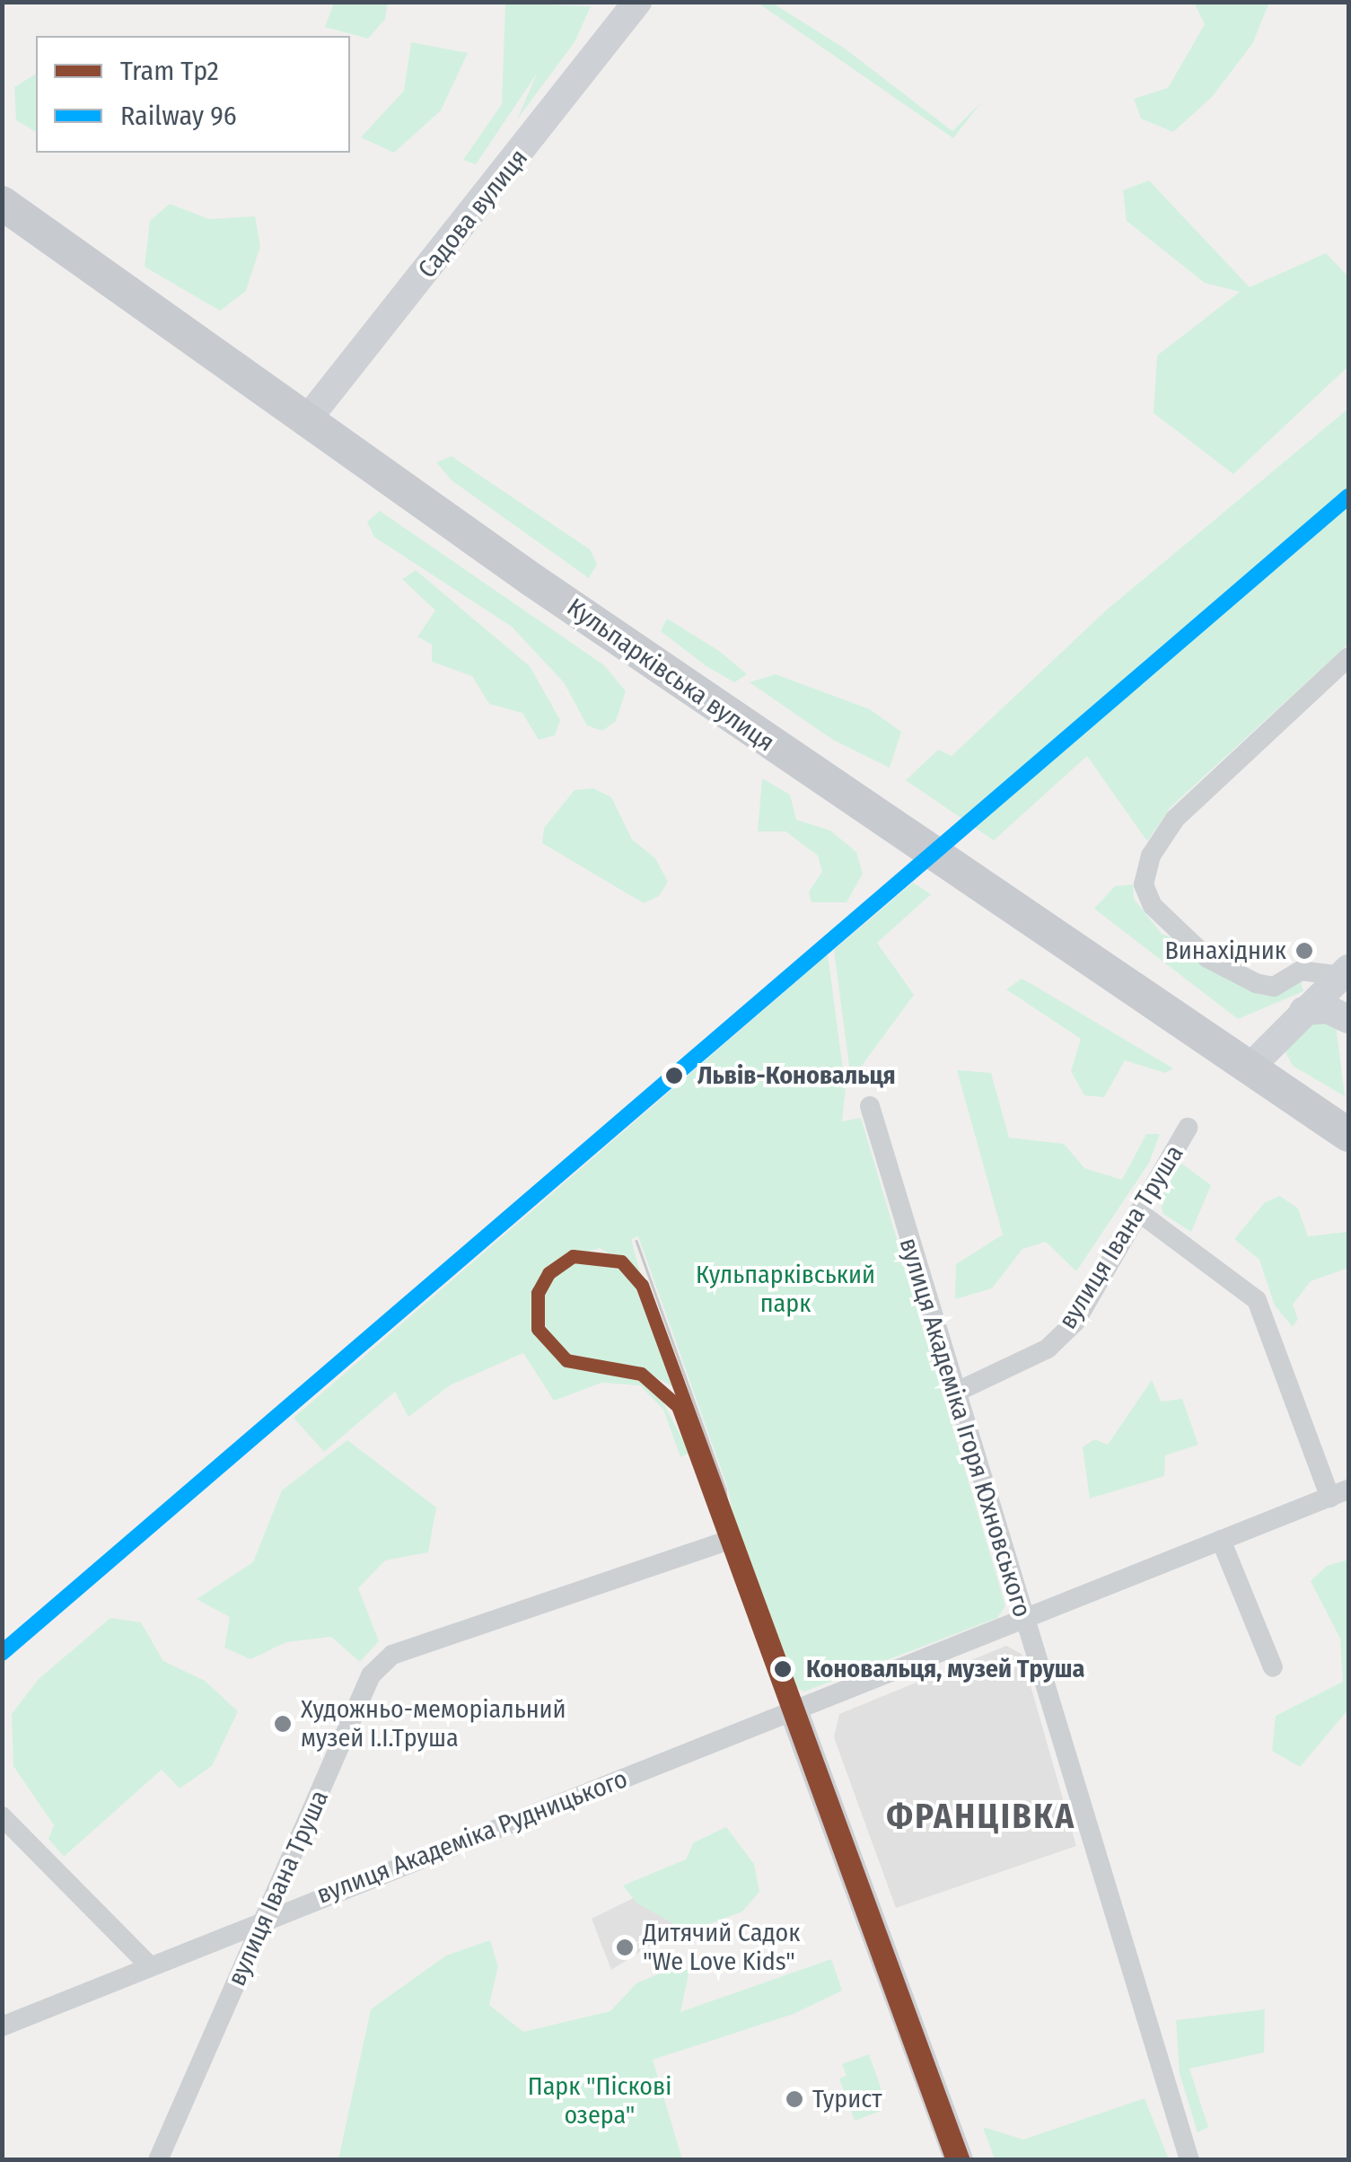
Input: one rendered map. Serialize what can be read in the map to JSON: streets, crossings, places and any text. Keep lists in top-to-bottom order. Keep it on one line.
{"streets":{"main road":["Кульпарківська вулиця"],"street":["Садова вулиця","вулиця Івана Труша","вулиця Академіка Ігоря Юхновського","вулиця Академіка Рудницького"]},"crossings":[["Садова вулиця","Кульпарківська вулиця"],["вулиця Івана Труша","вулиця Академіка Ігоря Юхновського"],["вулиця Івана Труша","вулиця Академіка Рудницького"],["вулиця Академіка Ігоря Юхновського","вулиця Академіка Рудницького"]],"districts":["ФРАНЦІВКА"],"parks":["Кульпарківський парк","Парк \"Піскові озера\""],"places":["Винахідник","Львів-Коновальця","Коновальця, музей Труша","Художньо-меморіальний музей І.І.Труша","Дитячий Садок \"We Love Kids\"","Турист"],"lines":["rail line 96","tram line Тр2"],"legend":["Tram Тр2","Railway 96"]}
